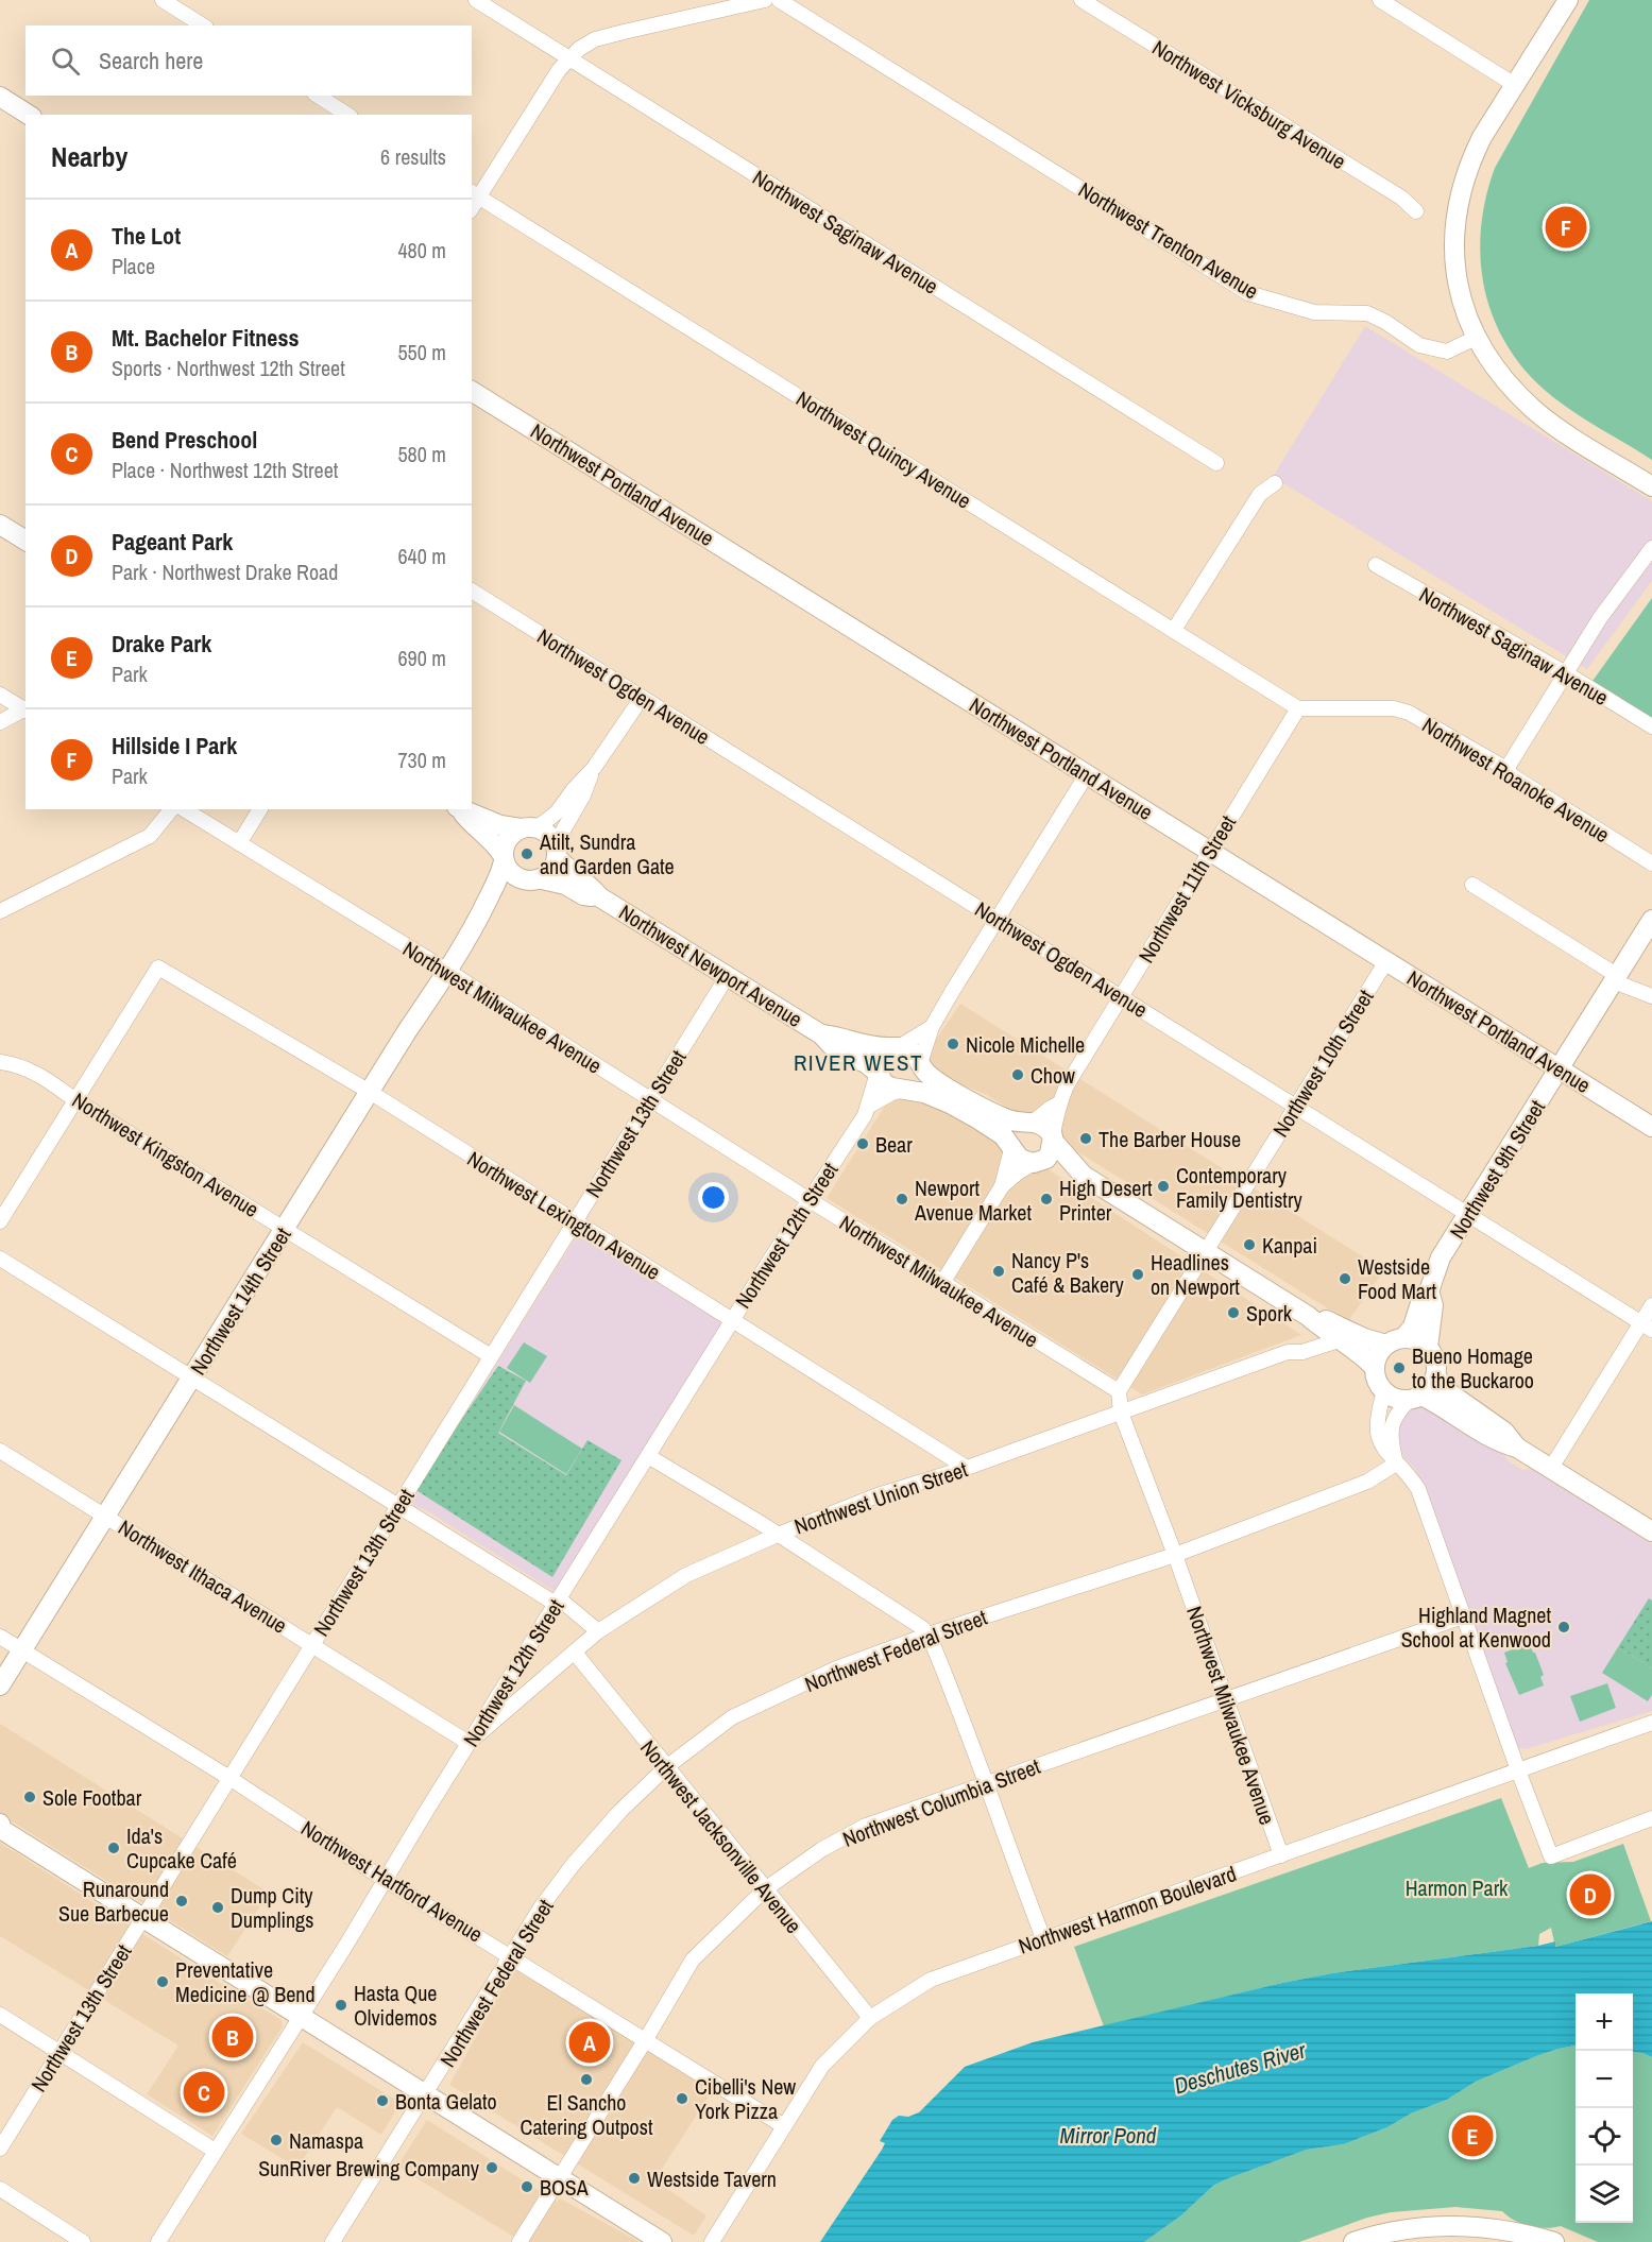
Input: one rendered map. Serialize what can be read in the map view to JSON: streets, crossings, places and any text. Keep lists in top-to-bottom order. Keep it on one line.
{"streets":{"street":["Northwest Vicksburg Avenue","Northwest Saginaw Avenue","Northwest Trenton Avenue","Northwest Quincy Avenue","Northwest Portland Avenue","Northwest Ogden Avenue","Northwest Roanoke Avenue","Northwest 11th Street","Northwest Newport Avenue","Northwest Milwaukee Avenue","Northwest 10th Street","Northwest 13th Street","Northwest Kingston Avenue","Northwest 9th Street","Northwest Lexington Avenue","Northwest 12th Street","Northwest 14th Street","Northwest Union Street","Northwest Ithaca Avenue","Northwest Federal Street","Northwest Columbia Street","Northwest Jacksonville Avenue","Northwest Hartford Avenue","Northwest Harmon Boulevard"]},"crossings":[["Northwest Quincy Avenue","Northwest Roanoke Avenue"],["Northwest Quincy Avenue","Northwest 11th Street"],["Northwest Portland Avenue","Northwest 11th Street"],["Northwest Portland Avenue","Northwest 10th Street"],["Northwest Portland Avenue","Northwest 9th Street"],["Northwest Ogden Avenue","Northwest 11th Street"],["Northwest Ogden Avenue","Northwest 10th Street"],["Northwest Ogden Avenue","Northwest 9th Street"],["Northwest Roanoke Avenue","Northwest 11th Street"],["Northwest Newport Avenue","Northwest 13th Street"],["Northwest Newport Avenue","Northwest 12th Street"],["Northwest Newport Avenue","Northwest 14th Street"],["Northwest Milwaukee Avenue","Northwest 10th Street"],["Northwest Milwaukee Avenue","Northwest 13th Street"],["Northwest Milwaukee Avenue","Northwest 12th Street"],["Northwest Milwaukee Avenue","Northwest 14th Street"],["Northwest Milwaukee Avenue","Northwest Union Street"],["Northwest Milwaukee Avenue","Northwest Federal Street"],["Northwest Milwaukee Avenue","Northwest Columbia Street"],["Northwest Milwaukee Avenue","Northwest Harmon Boulevard"],["Northwest 13th Street","Northwest Kingston Avenue"],["Northwest 13th Street","Northwest Lexington Avenue"],["Northwest 13th Street","Northwest Ithaca Avenue"],["Northwest 13th Street","Northwest Hartford Avenue"],["Northwest Kingston Avenue","Northwest Lexington Avenue"],["Northwest Kingston Avenue","Northwest 14th Street"],["Northwest Lexington Avenue","Northwest 12th Street"],["Northwest Lexington Avenue","Northwest 14th Street"],["Northwest Lexington Avenue","Northwest Union Street"],["Northwest 12th Street","Northwest Union Street"],["Northwest 12th Street","Northwest Ithaca Avenue"],["Northwest 12th Street","Northwest Hartford Avenue"],["Northwest 14th Street","Northwest Ithaca Avenue"],["Northwest 14th Street","Northwest Hartford Avenue"],["Northwest Union Street","Northwest Ithaca Avenue"],["Northwest Union Street","Northwest Jacksonville Avenue"],["Northwest Federal Street","Northwest Jacksonville Avenue"],["Northwest Federal Street","Northwest Hartford Avenue"],["Northwest Columbia Street","Northwest Jacksonville Avenue"],["Northwest Columbia Street","Northwest Hartford Avenue"],["Northwest Jacksonville Avenue","Northwest Harmon Boulevard"],["Northwest Hartford Avenue","Northwest Harmon Boulevard"]],"districts":["RIVER WEST"],"water":["Deschutes River","Mirror Pond"],"parks":["Harmon Park"],"places":["Atilt, Sundra and Garden Gate","Nicole Michelle","Chow","The Barber House","Bear","Contemporary Family Dentistry","Newport Avenue Market","High Desert Printer","Kanpai","Nancy P's Café & Bakery","Headlines on Newport","Westside Food Mart","Spork","Bueno Homage to the Buckaroo","Highland Magnet School at Kenwood","Sole Footbar","Ida's Cupcake Café","Runaround Sue Barbecue","Dump City Dumplings","Preventative Medicine @ Bend","Hasta Que Olvidemos","El Sancho Catering Outpost","Cibelli's New York Pizza","Bonta Gelato","Namaspa","SunRiver Brewing Company","Westside Tavern","BOSA"],"page":{"search":"Search here","heading":["Nearby","6 results"],"list":[{"mark":"A","name":"The Lot","note":"Place","value":"480 m"},{"mark":"B","name":"Mt. Bachelor Fitness","note":"Sports · Northwest 12th Street","value":"550 m"},{"mark":"C","name":"Bend Preschool","note":"Place · Northwest 12th Street","value":"580 m"},{"mark":"D","name":"Pageant Park","note":"Park · Northwest Drake Road","value":"640 m"},{"mark":"E","name":"Drake Park","note":"Park","value":"690 m"},{"mark":"F","name":"Hillside I Park","note":"Park","value":"730 m"}],"pins":["F","D","B","A","C","E"],"map_buttons":["+","−"]}}
